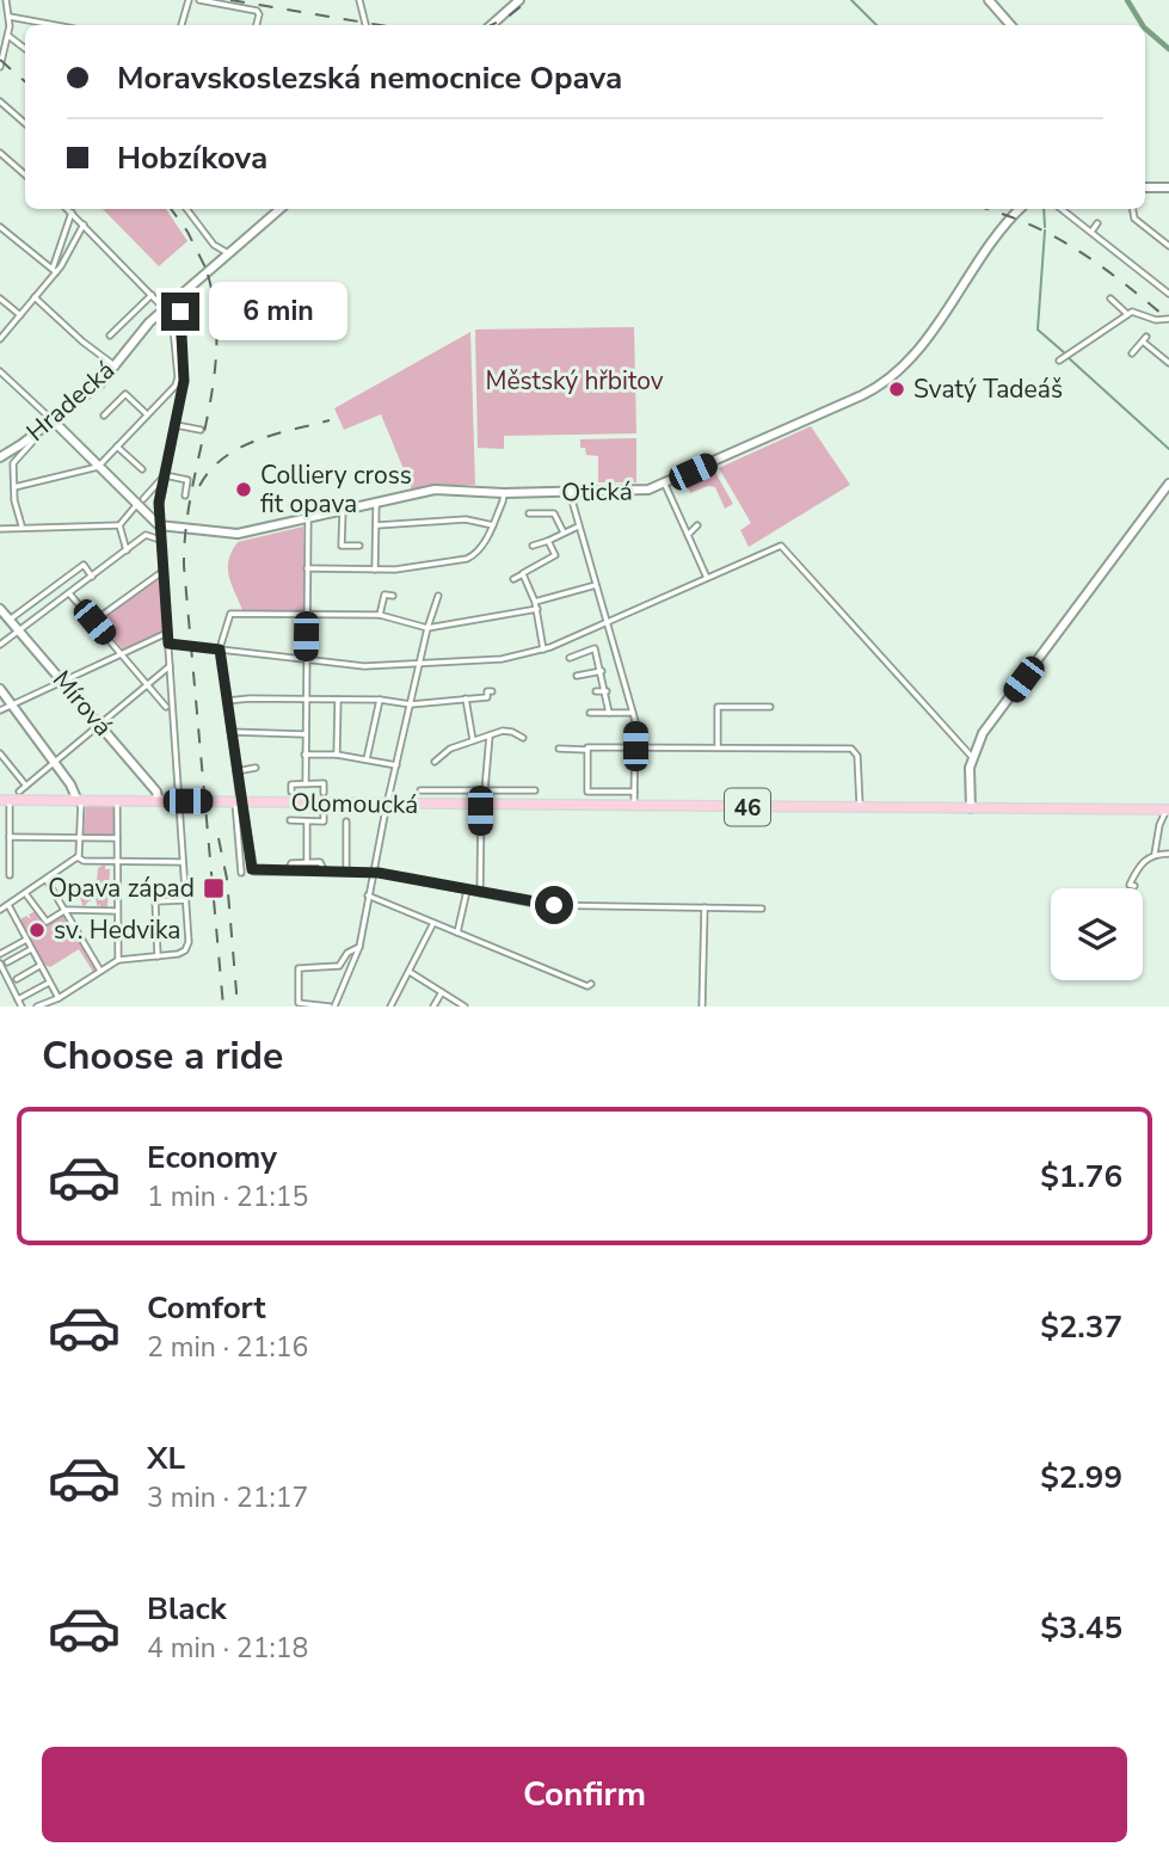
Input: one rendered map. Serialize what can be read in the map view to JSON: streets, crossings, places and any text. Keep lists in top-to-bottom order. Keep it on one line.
{"streets":{"main road":["Olomoucká","46"],"street":["Hradecká","Otická","Mírová"]},"crossings":[["Mírová","Olomoucká"],["Olomoucká","46"]],"parks":["Městský hřbitov"],"places":{"other":["Svatý Tadeáš","Colliery cross fit opava","sv. Hedvika"],"transit":["Opava západ"]},"page":{"banner":["Moravskoslezská nemocnice Opava","Hobzíkova"],"bubble":"6 min","heading":"Choose a ride","list":[{"name":"Economy","note":"1 min · 21:15","value":"$1.76"},{"name":"Comfort","note":"2 min · 21:16","value":"$2.37"},{"name":"XL","note":"3 min · 21:17","value":"$2.99"},{"name":"Black","note":"4 min · 21:18","value":"$3.45"}],"buttons":"Confirm"}}
